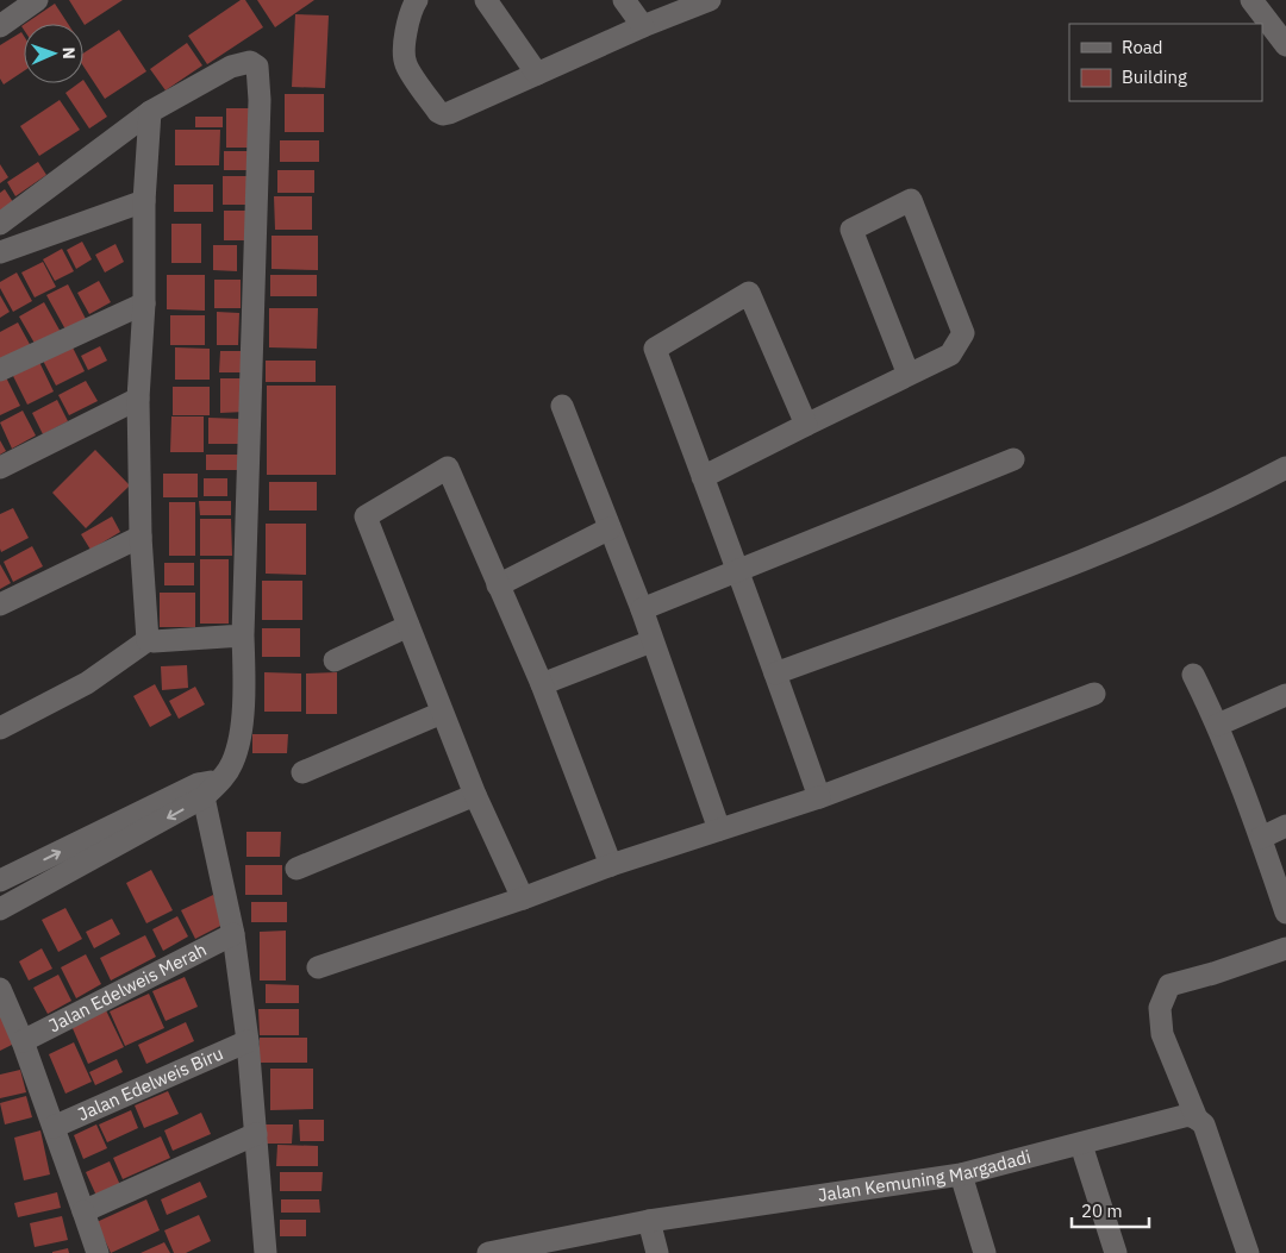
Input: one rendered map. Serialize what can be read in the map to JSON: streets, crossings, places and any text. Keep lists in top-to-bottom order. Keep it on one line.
{"streets":{"street":["Jalan Edelweis Merah","Jalan Edelweis Biru","Jalan Kemuning Margadadi"]},"legend":["Road","Building"],"scale_bar":"20 m","north":"right"}
